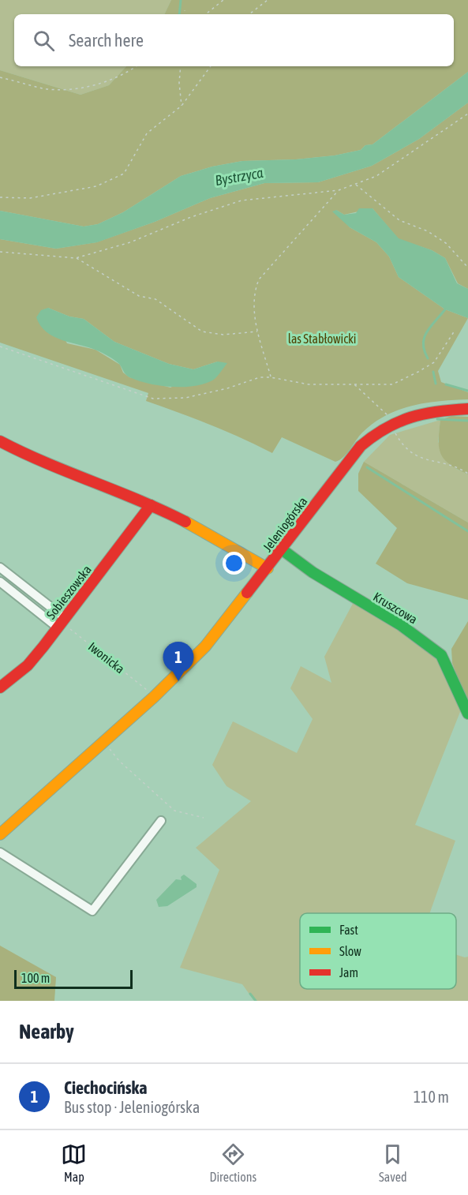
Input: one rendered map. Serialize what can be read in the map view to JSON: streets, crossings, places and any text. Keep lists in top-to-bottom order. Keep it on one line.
{"streets":{"street":["Jeleniogórska","Sobieszowska","Kruszcowa"],"path":["Iwonicka"]},"crossings":[["Jeleniogórska","Kruszcowa"],["Sobieszowska","Iwonicka"]],"water":["Bystrzyca"],"parks":["las Stabłowicki"],"legend":["Fast","Slow","Jam"],"scale_bar":"100 m","page":{"search":"Search here","pins":"1","scale":"100 m","heading":"Nearby","list":[{"mark":"1","name":"Ciechocińska","note":"Bus stop · Jeleniogórska","value":"110 m"}],"nav":["Map","Directions","Saved"]}}
